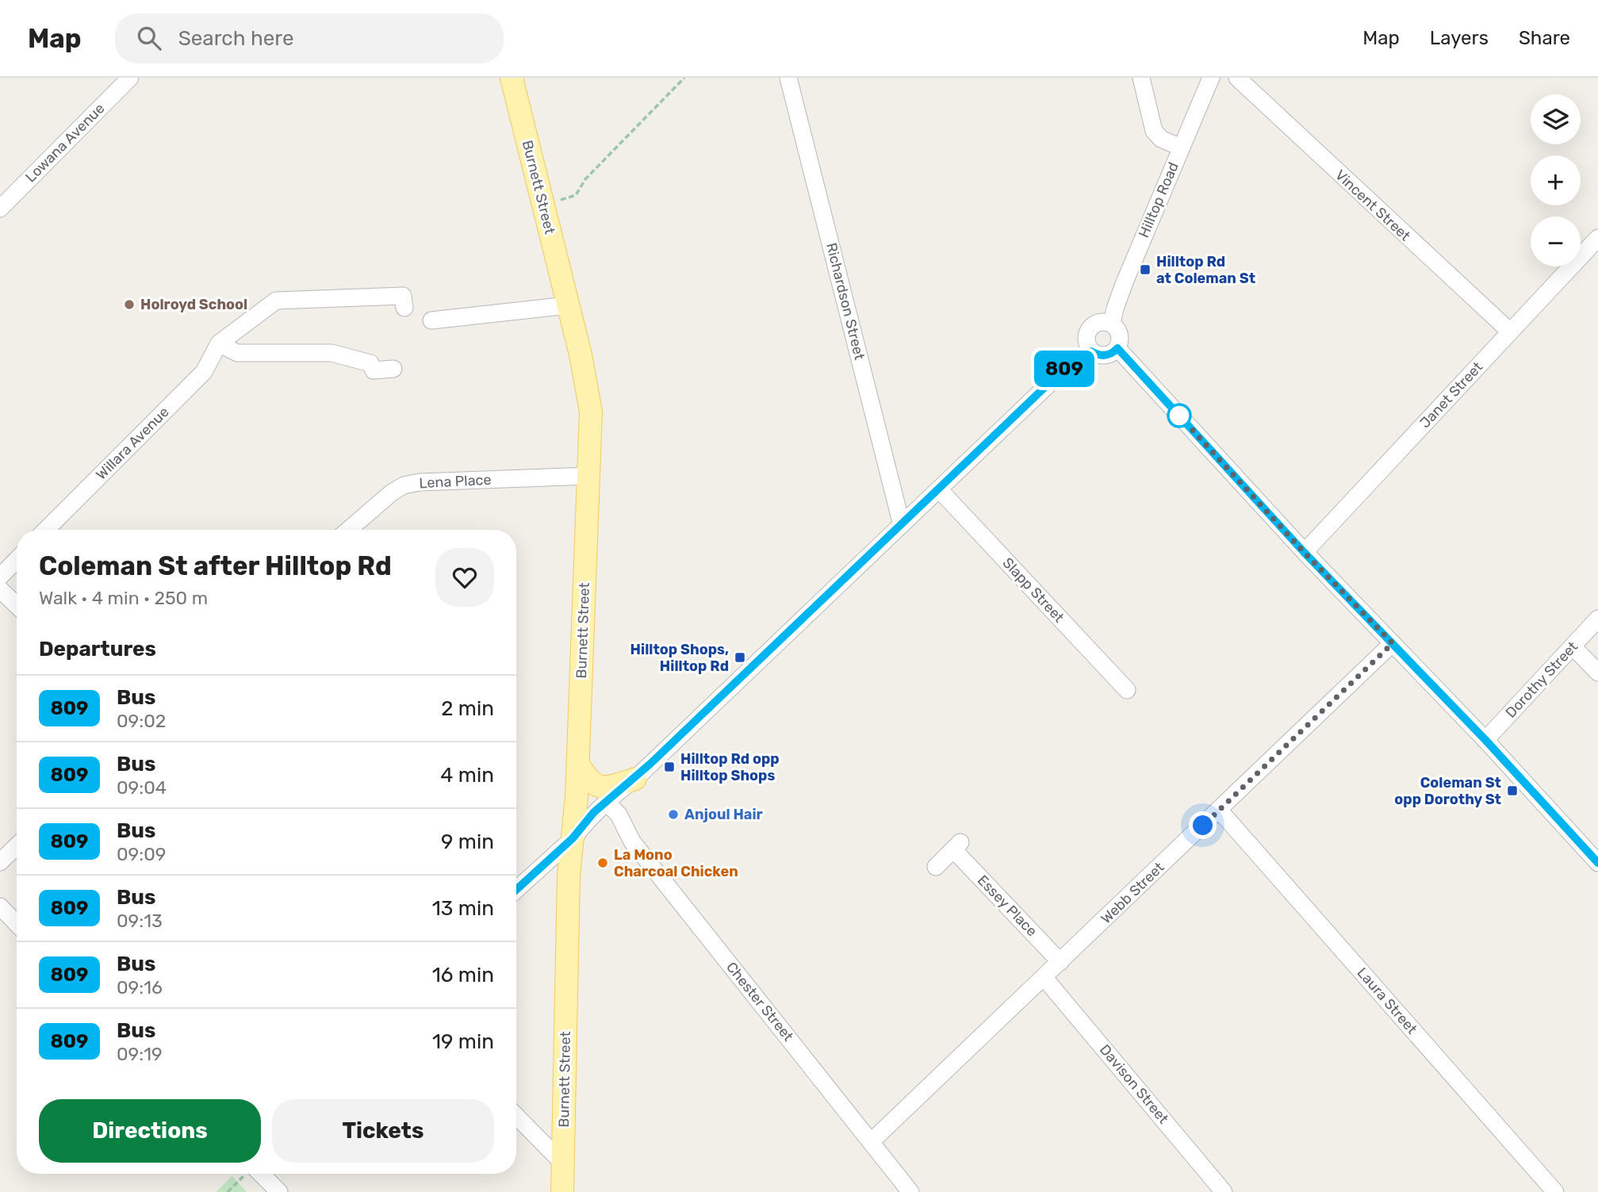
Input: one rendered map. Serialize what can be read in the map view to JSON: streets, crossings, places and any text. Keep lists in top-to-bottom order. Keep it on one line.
{"streets":{"main road":["Burnett Street"],"street":["Lowana Avenue","Hilltop Road","Vincent Street","Richardson Street","Janet Street","Willara Avenue","Lena Place","Slapp Street","Dorothy Street","Webb Street","Essey Place","Laura Street","Chester Street","Davison Street"]},"crossings":[["Burnett Street","Lena Place"],["Vincent Street","Janet Street"],["Webb Street","Essey Place"],["Webb Street","Laura Street"],["Webb Street","Chester Street"],["Webb Street","Davison Street"]],"places":{"transit":["Hilltop Rd at Coleman St","Hilltop Shops, Hilltop Rd","Hilltop Rd opp Hilltop Shops","Coleman St opp Dorothy St"],"other":["Holroyd School","Anjoul Hair","La Mono Charcoal Chicken"]},"lines":["bus line 809"],"page":{"header":"Map","search":"Search here","nav":["Map","Layers","Share"],"on_map":"809","map_buttons":["+","−"],"heading":[["Coleman St after Hilltop Rd","Walk · 4 min · 250 m"],"Departures"],"list":[{"mark":"809","name":"Bus","note":"09:02","value":"2 min"},{"mark":"809","name":"Bus","note":"09:04","value":"4 min"},{"mark":"809","name":"Bus","note":"09:09","value":"9 min"},{"mark":"809","name":"Bus","note":"09:13","value":"13 min"},{"mark":"809","name":"Bus","note":"09:16","value":"16 min"},{"mark":"809","name":"Bus","note":"09:19","value":"19 min"}],"buttons":["Directions","Tickets"]}}
